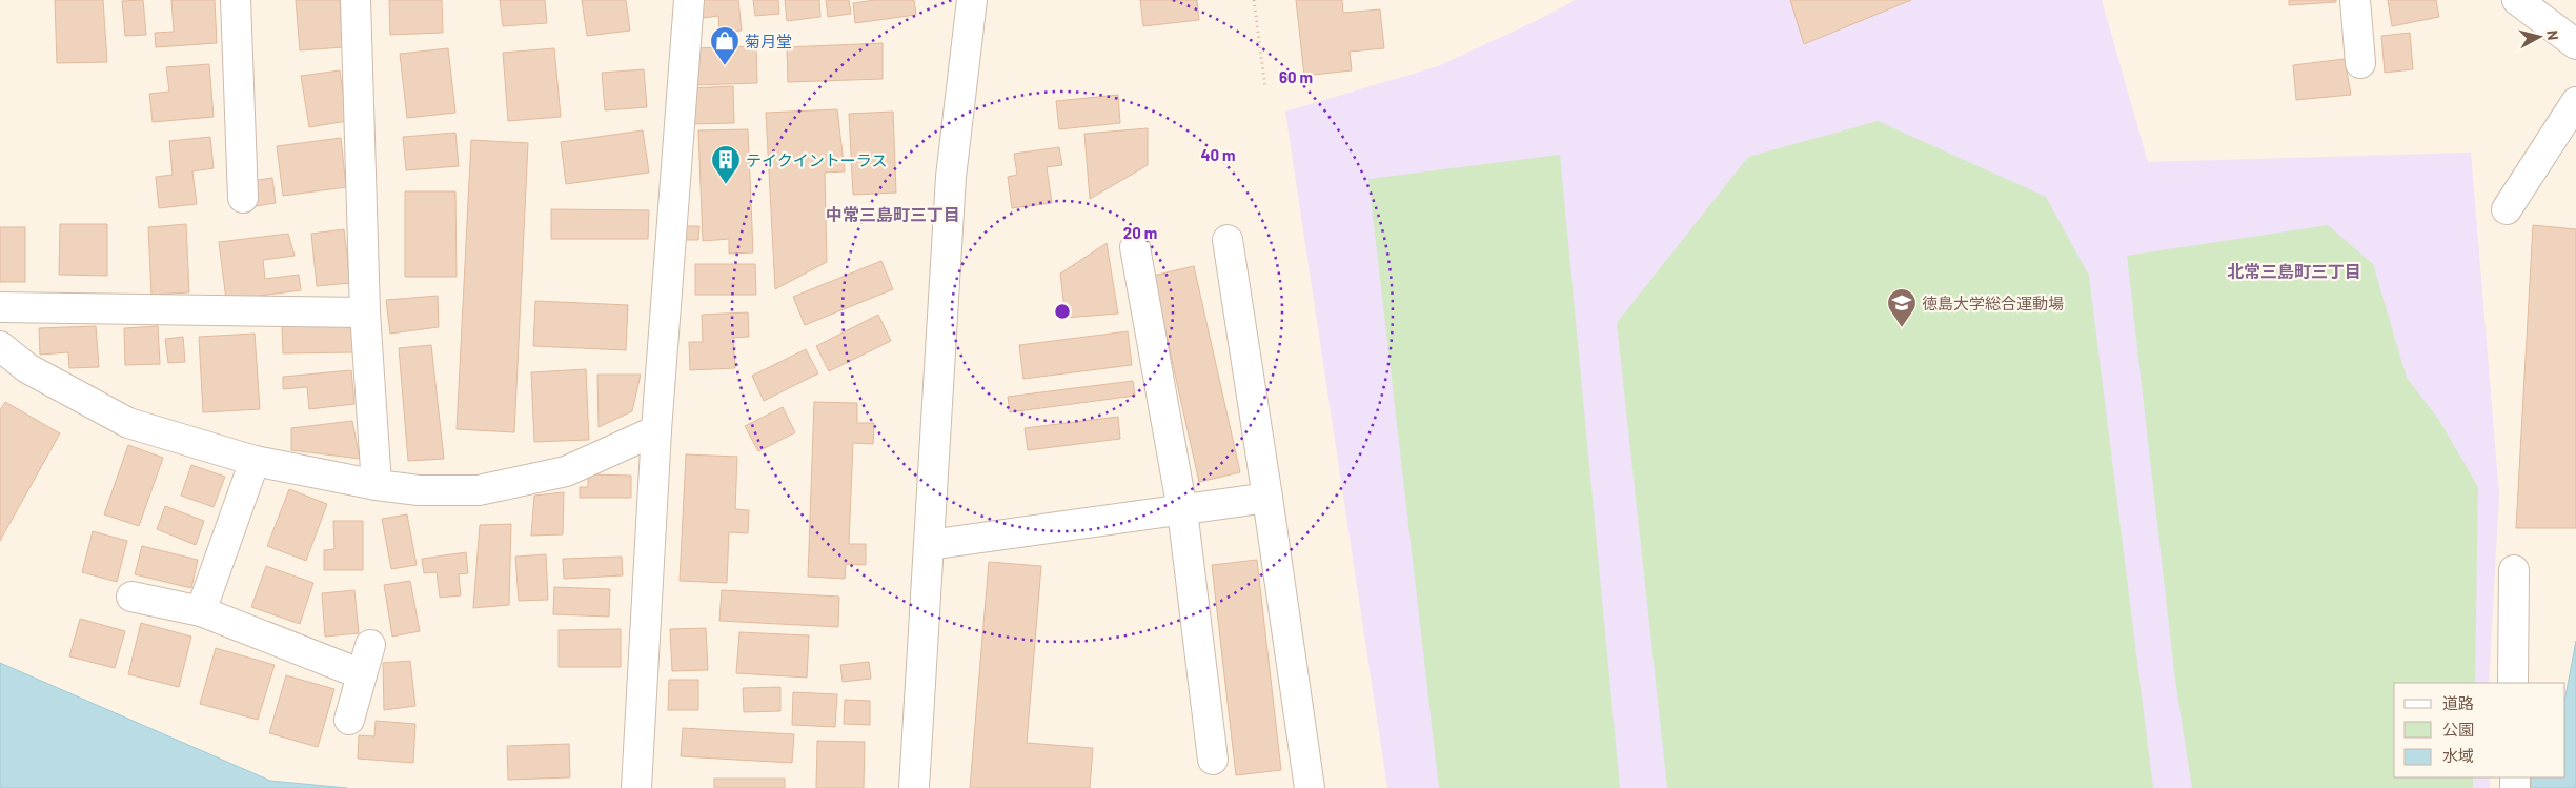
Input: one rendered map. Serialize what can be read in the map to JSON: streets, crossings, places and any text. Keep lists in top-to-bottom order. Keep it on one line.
{"districts":["中常三島町三丁目","北常三島町三丁目"],"places":{"shop":["菊月堂"],"building":["テイクイントーラス"],"school or university":["徳島大学総合運動場"]},"legend":["道路","公園","水域"],"north":"right","rings":["60 m","40 m","20 m"]}
